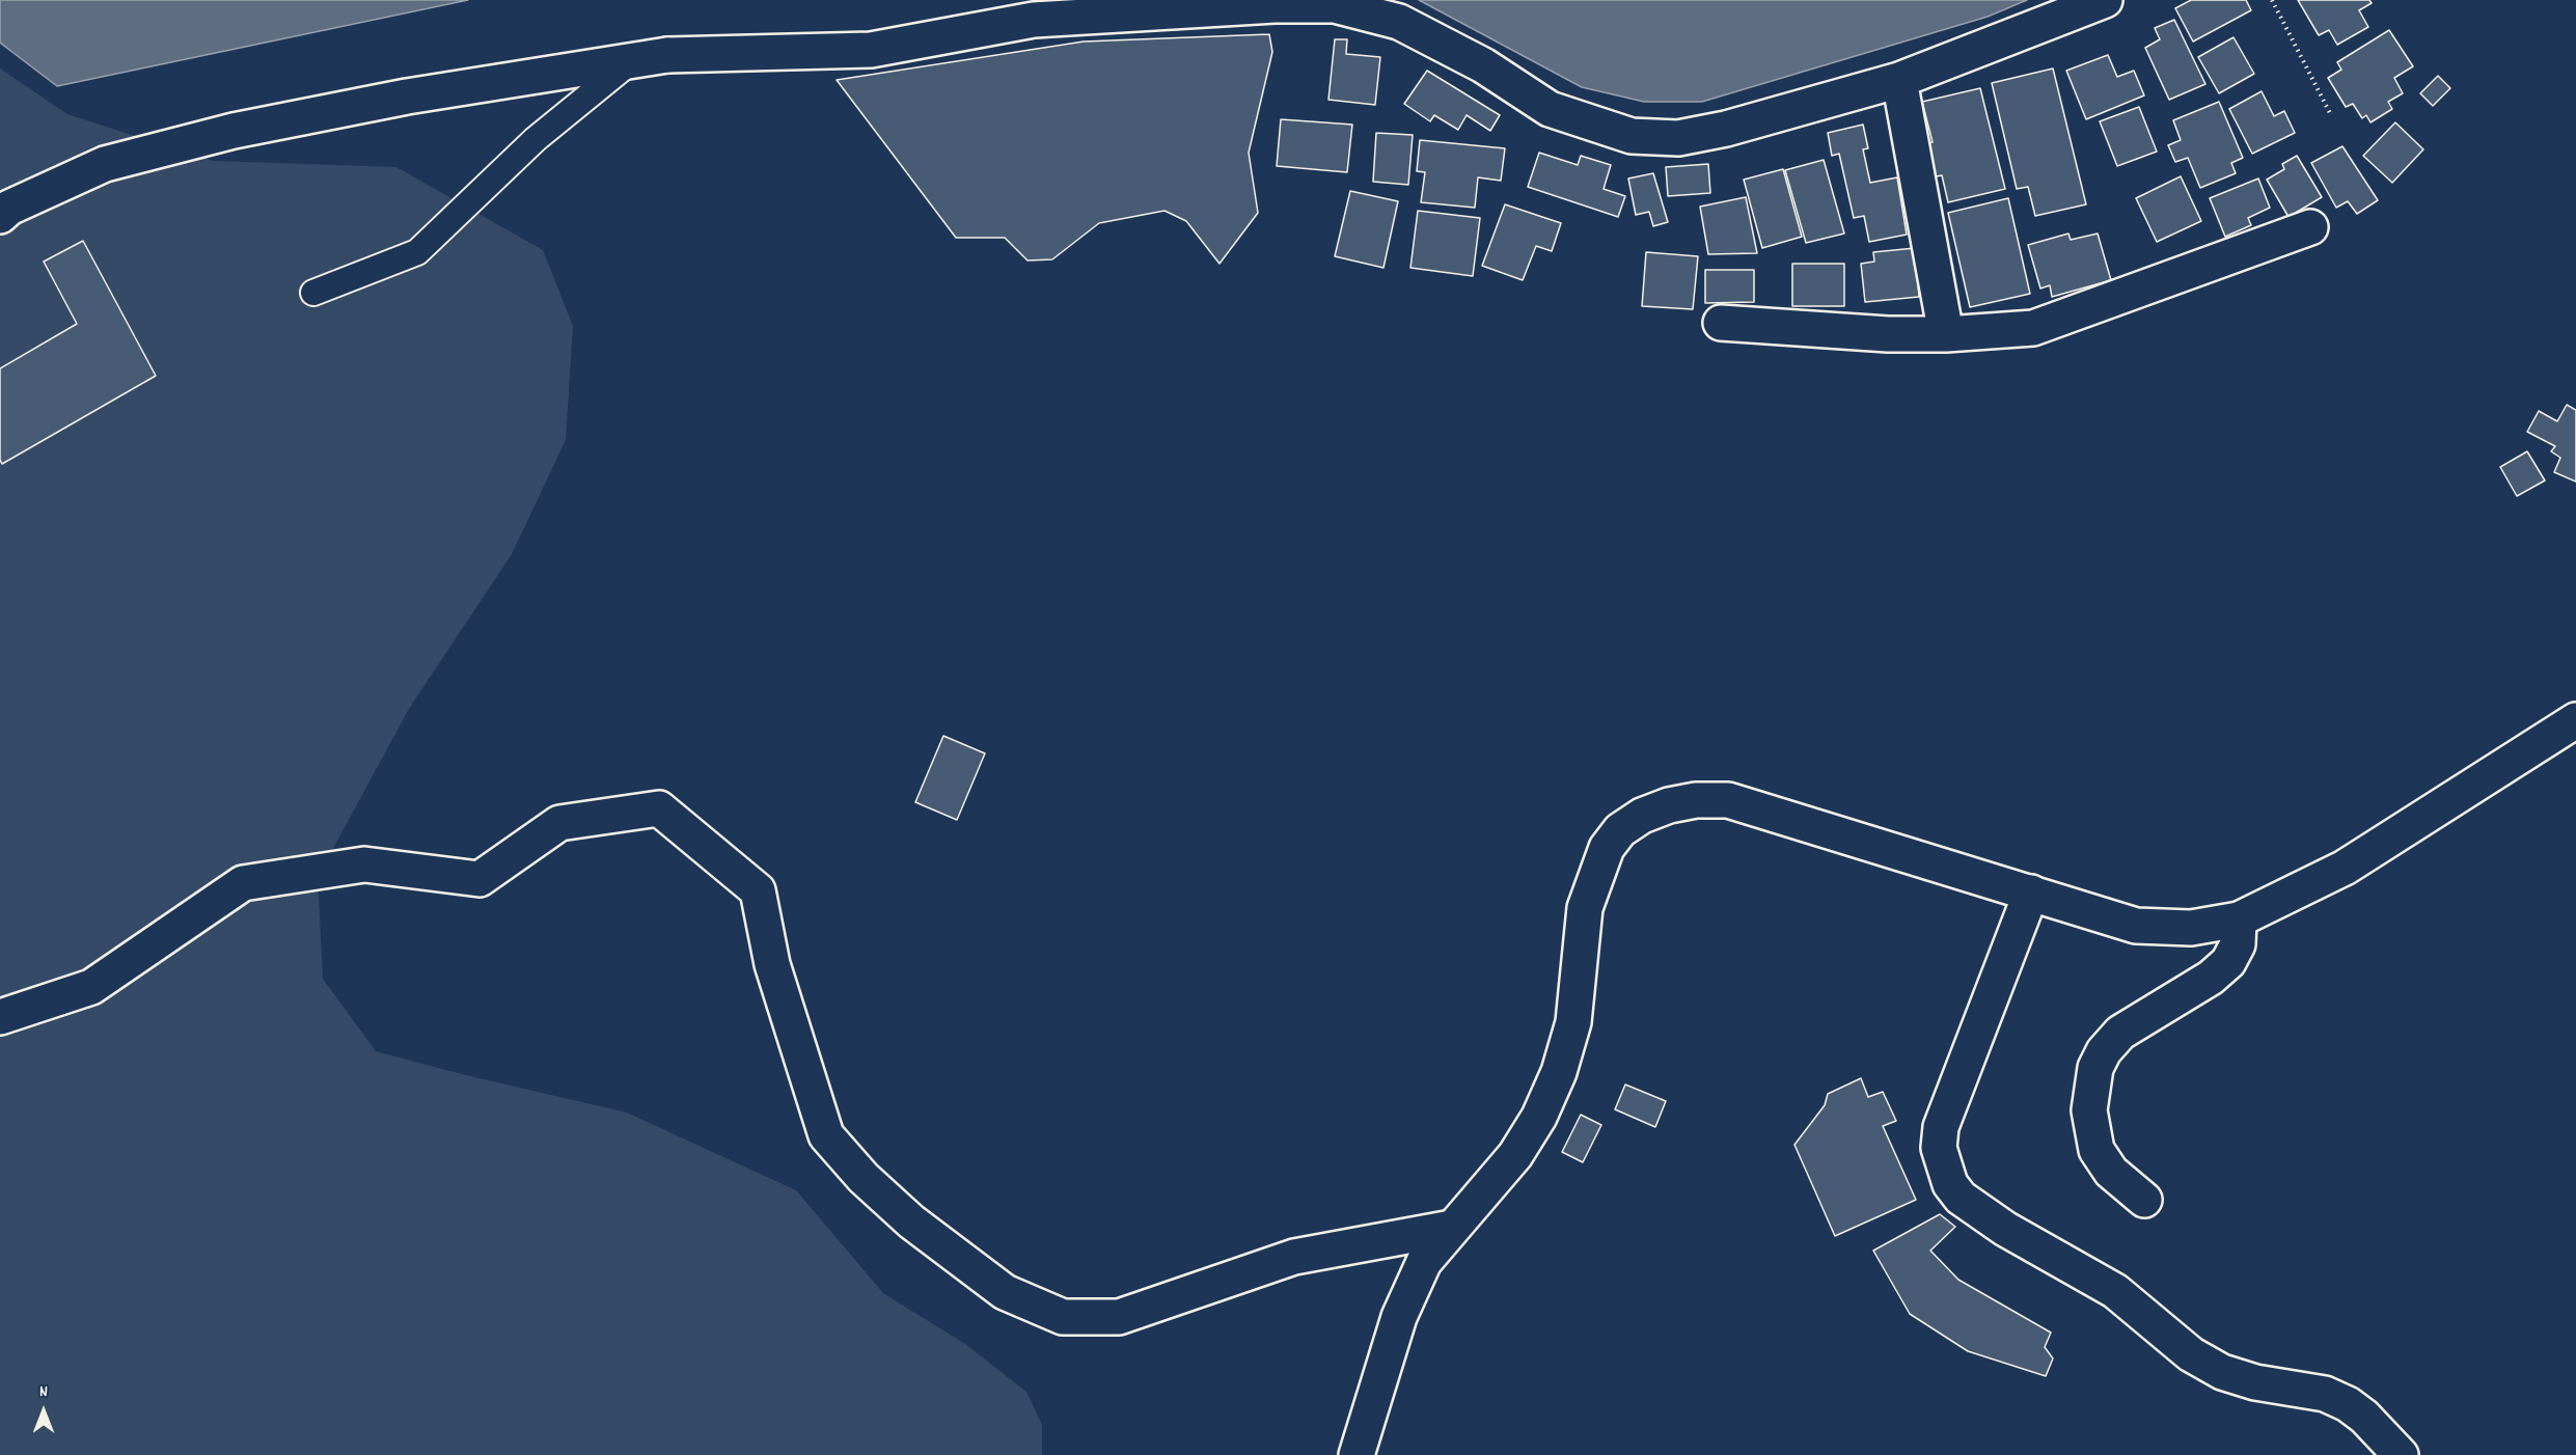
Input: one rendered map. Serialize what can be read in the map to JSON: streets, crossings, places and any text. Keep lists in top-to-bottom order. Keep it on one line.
{"north":"top"}
